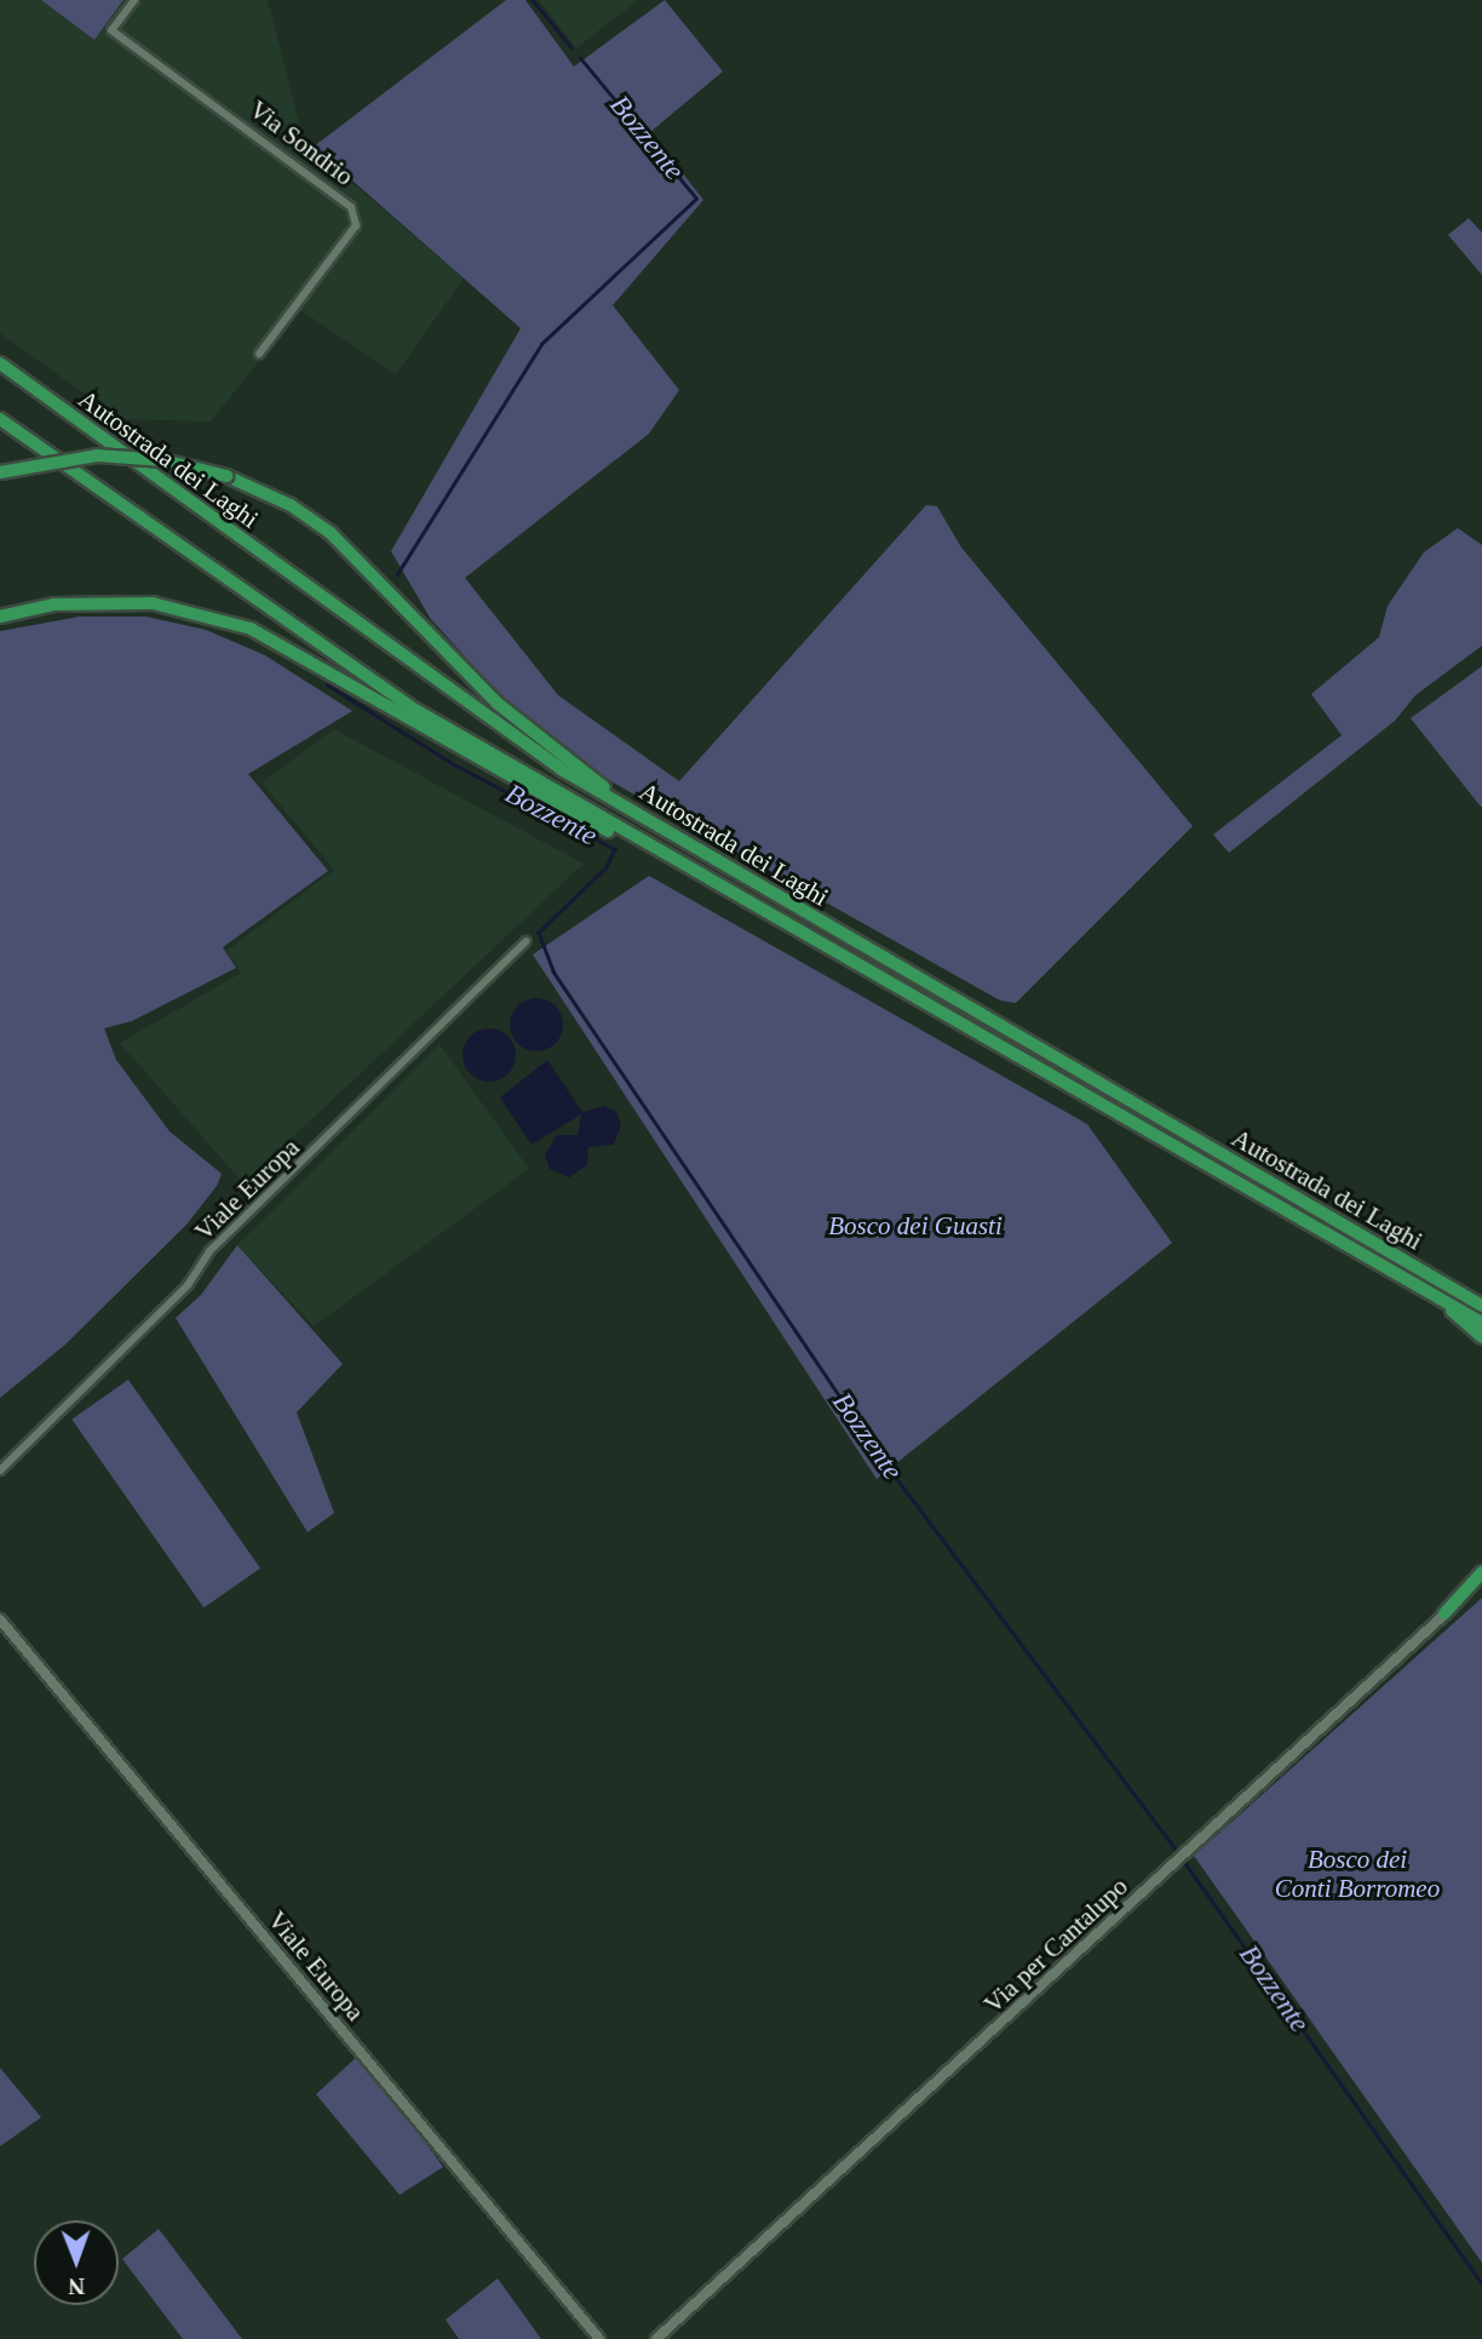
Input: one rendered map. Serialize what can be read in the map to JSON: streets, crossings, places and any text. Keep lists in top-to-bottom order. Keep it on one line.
{"streets":{"highway":["Autostrada dei Laghi"],"street":["Via Sondrio","Viale Europa","Via per Cantalupo"]},"water":["Bozzente"],"parks":["Bosco dei Guasti","Bosco dei Conti Borromeo"],"north":"bottom"}
